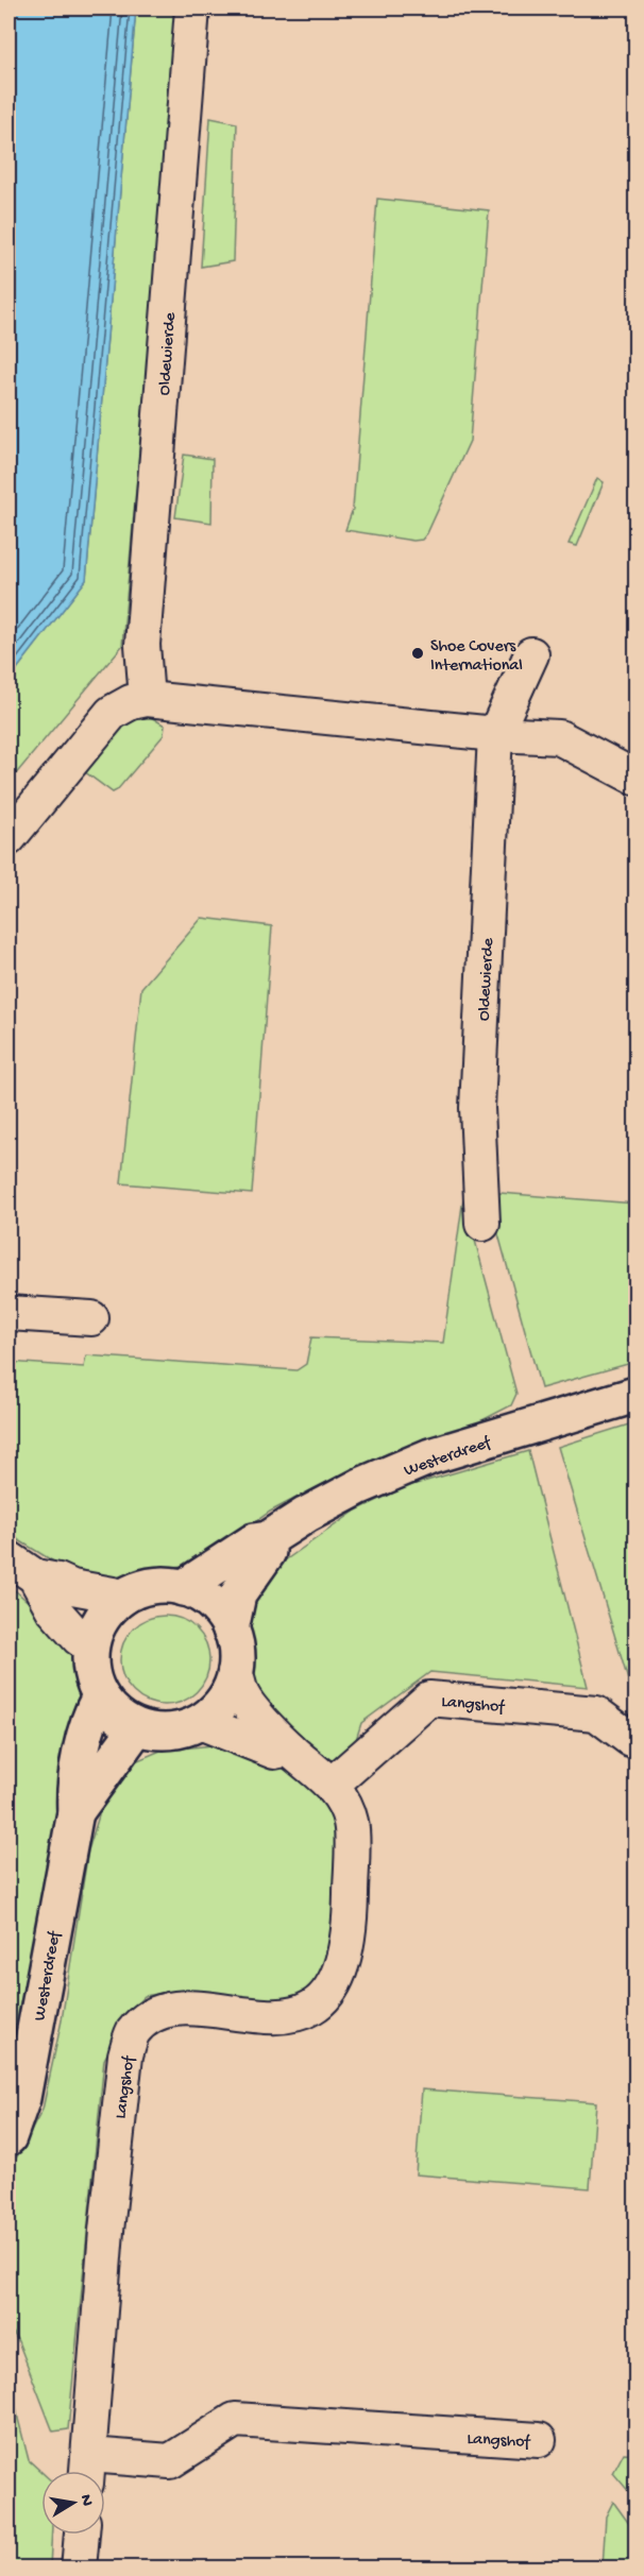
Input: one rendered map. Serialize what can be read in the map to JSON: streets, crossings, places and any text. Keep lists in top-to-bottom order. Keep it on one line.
{"streets":{"main road":["Westerdreef"],"street":["Oldewierde","Langshof"]},"crossings":[["Westerdreef","Langshof"]],"places":["Shoe Covers International"],"north":"right"}
